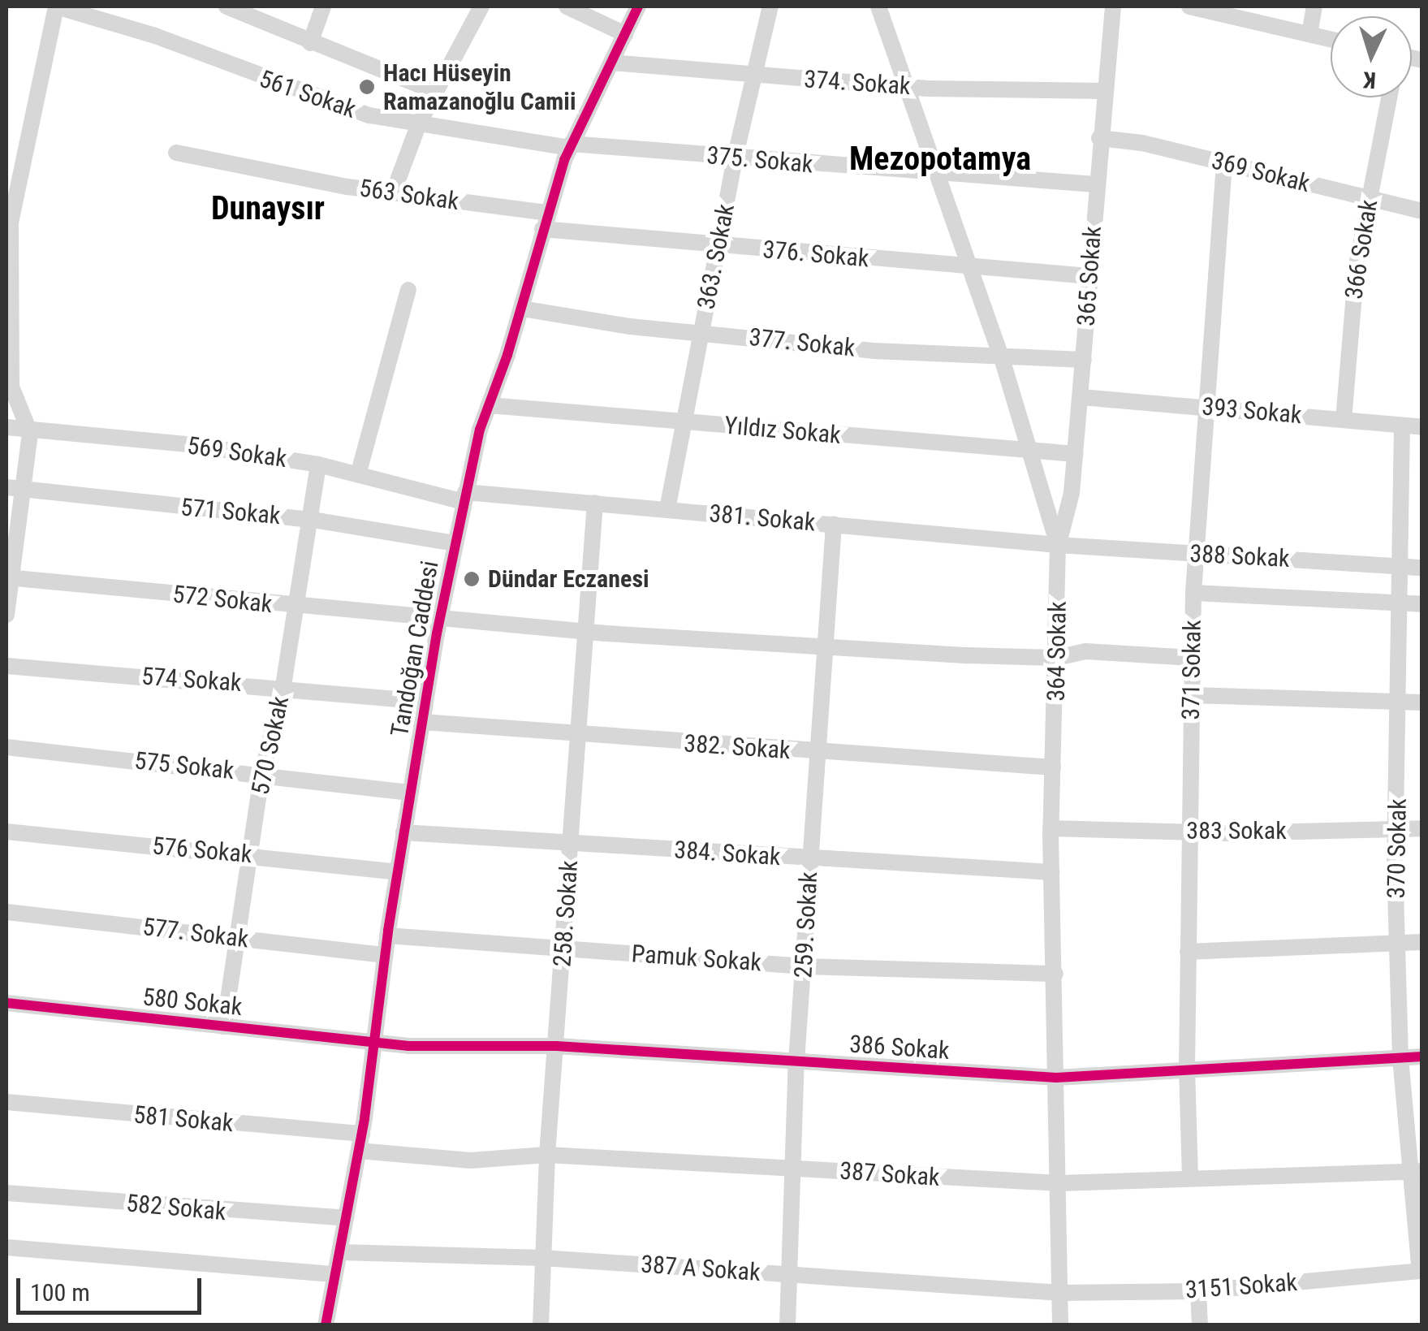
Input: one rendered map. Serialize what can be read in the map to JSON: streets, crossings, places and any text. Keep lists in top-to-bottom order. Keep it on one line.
{"streets":{"street":["374. Sokak","561 Sokak","375. Sokak","369 Sokak","563 Sokak","366 Sokak","376. Sokak","363. Sokak","365 Sokak","377. Sokak","393 Sokak","Yıldız Sokak","569 Sokak","571 Sokak","381. Sokak","388 Sokak","572 Sokak","Tandoğan Caddesi","364 Sokak","371 Sokak","574 Sokak","570 Sokak","382. Sokak","575 Sokak","383 Sokak","370 Sokak","576 Sokak","384. Sokak","258. Sokak","259. Sokak","577. Sokak","Pamuk Sokak","580 Sokak","386 Sokak","581 Sokak","387 Sokak","582 Sokak","387 A Sokak","3151 Sokak"]},"crossings":[["374. Sokak","363. Sokak"],["374. Sokak","365 Sokak"],["374. Sokak","Tandoğan Caddesi"],["374. Sokak","364 Sokak"],["561 Sokak","375. Sokak"],["561 Sokak","Tandoğan Caddesi"],["375. Sokak","363. Sokak"],["375. Sokak","365 Sokak"],["375. Sokak","Tandoğan Caddesi"],["375. Sokak","364 Sokak"],["369 Sokak","366 Sokak"],["369 Sokak","365 Sokak"],["369 Sokak","371 Sokak"],["563 Sokak","376. Sokak"],["563 Sokak","Tandoğan Caddesi"],["366 Sokak","393 Sokak"],["376. Sokak","363. Sokak"],["376. Sokak","365 Sokak"],["376. Sokak","Tandoğan Caddesi"],["376. Sokak","364 Sokak"],["363. Sokak","377. Sokak"],["363. Sokak","Yıldız Sokak"],["363. Sokak","381. Sokak"],["365 Sokak","377. Sokak"],["365 Sokak","393 Sokak"],["365 Sokak","Yıldız Sokak"],["365 Sokak","381. Sokak"],["365 Sokak","388 Sokak"],["365 Sokak","364 Sokak"],["377. Sokak","Tandoğan Caddesi"],["377. Sokak","364 Sokak"],["393 Sokak","371 Sokak"],["393 Sokak","370 Sokak"],["Yıldız Sokak","Tandoğan Caddesi"],["Yıldız Sokak","364 Sokak"],["569 Sokak","381. Sokak"],["569 Sokak","Tandoğan Caddesi"],["569 Sokak","570 Sokak"],["571 Sokak","Tandoğan Caddesi"],["571 Sokak","570 Sokak"],["381. Sokak","388 Sokak"],["381. Sokak","Tandoğan Caddesi"],["381. Sokak","364 Sokak"],["381. Sokak","258. Sokak"],["381. Sokak","259. Sokak"],["388 Sokak","364 Sokak"],["388 Sokak","371 Sokak"],["388 Sokak","370 Sokak"],["572 Sokak","Tandoğan Caddesi"],["572 Sokak","364 Sokak"],["572 Sokak","371 Sokak"],["572 Sokak","570 Sokak"],["572 Sokak","258. Sokak"],["572 Sokak","259. Sokak"],["Tandoğan Caddesi","574 Sokak"],["Tandoğan Caddesi","382. Sokak"],["Tandoğan Caddesi","575 Sokak"],["Tandoğan Caddesi","576 Sokak"],["Tandoğan Caddesi","384. Sokak"],["Tandoğan Caddesi","577. Sokak"],["Tandoğan Caddesi","Pamuk Sokak"],["Tandoğan Caddesi","580 Sokak"],["Tandoğan Caddesi","386 Sokak"],["Tandoğan Caddesi","581 Sokak"],["Tandoğan Caddesi","387 Sokak"],["Tandoğan Caddesi","582 Sokak"],["Tandoğan Caddesi","387 A Sokak"],["364 Sokak","382. Sokak"],["364 Sokak","383 Sokak"],["364 Sokak","384. Sokak"],["364 Sokak","Pamuk Sokak"],["364 Sokak","386 Sokak"],["364 Sokak","387 Sokak"],["364 Sokak","387 A Sokak"],["364 Sokak","3151 Sokak"],["371 Sokak","383 Sokak"],["371 Sokak","386 Sokak"],["371 Sokak","387 Sokak"],["574 Sokak","570 Sokak"],["570 Sokak","575 Sokak"],["570 Sokak","576 Sokak"],["570 Sokak","577. Sokak"],["570 Sokak","580 Sokak"],["382. Sokak","258. Sokak"],["382. Sokak","259. Sokak"],["383 Sokak","370 Sokak"],["370 Sokak","386 Sokak"],["370 Sokak","387 Sokak"],["370 Sokak","3151 Sokak"],["384. Sokak","258. Sokak"],["384. Sokak","259. Sokak"],["258. Sokak","Pamuk Sokak"],["258. Sokak","386 Sokak"],["258. Sokak","387 Sokak"],["258. Sokak","387 A Sokak"],["259. Sokak","Pamuk Sokak"],["259. Sokak","386 Sokak"],["259. Sokak","387 Sokak"],["259. Sokak","387 A Sokak"],["580 Sokak","386 Sokak"],["581 Sokak","387 Sokak"],["387 A Sokak","3151 Sokak"]],"districts":["Mezopotamya","Dunaysır"],"places":["Hacı Hüseyin Ramazanoğlu Camii","Dündar Eczanesi"],"scale_bar":"100 m","north":"bottom"}
